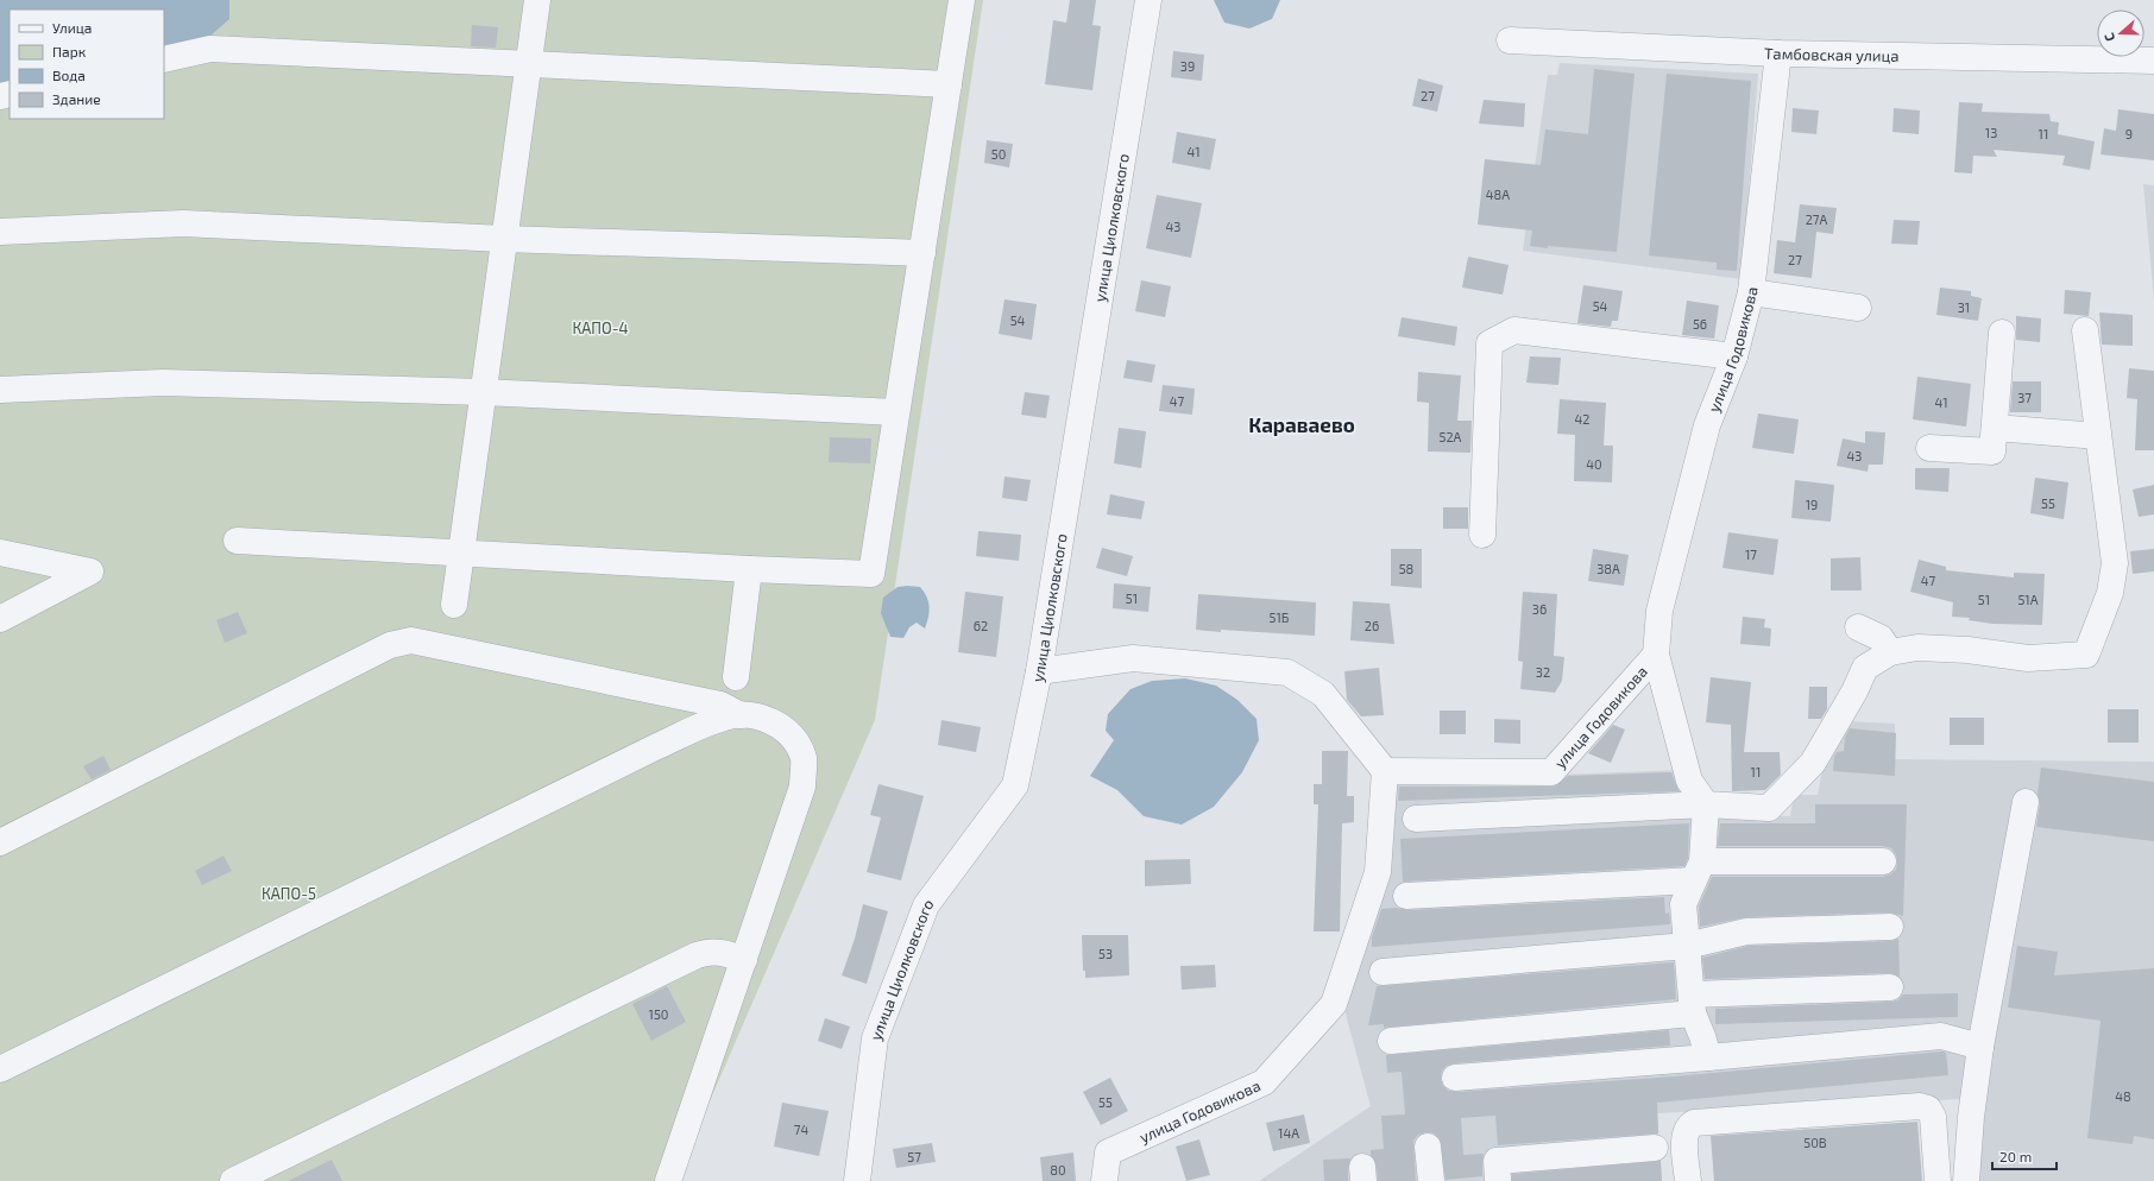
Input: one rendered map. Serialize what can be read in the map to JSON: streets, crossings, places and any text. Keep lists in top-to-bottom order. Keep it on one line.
{"streets":{"street":["Тамбовская улица","улица Циолковского","улица Годовикова"]},"crossings":[["Тамбовская улица","улица Годовикова"]],"districts":["Караваево"],"parks":["КАПО-4","КАПО-5"],"house_numbers":["39","27","13","11","9","41","50","48А","27А","43","27","54","31","54","56","37","47","41","42","52А","43","40","55","19","17","58","38А","47","51","51","51А","36","51Б","62","26","32","11","53","150","48","55","74","14А","50В","57","80"],"legend":["Улица","Парк","Вода","Здание"],"scale_bar":"20 m","north":"left"}
